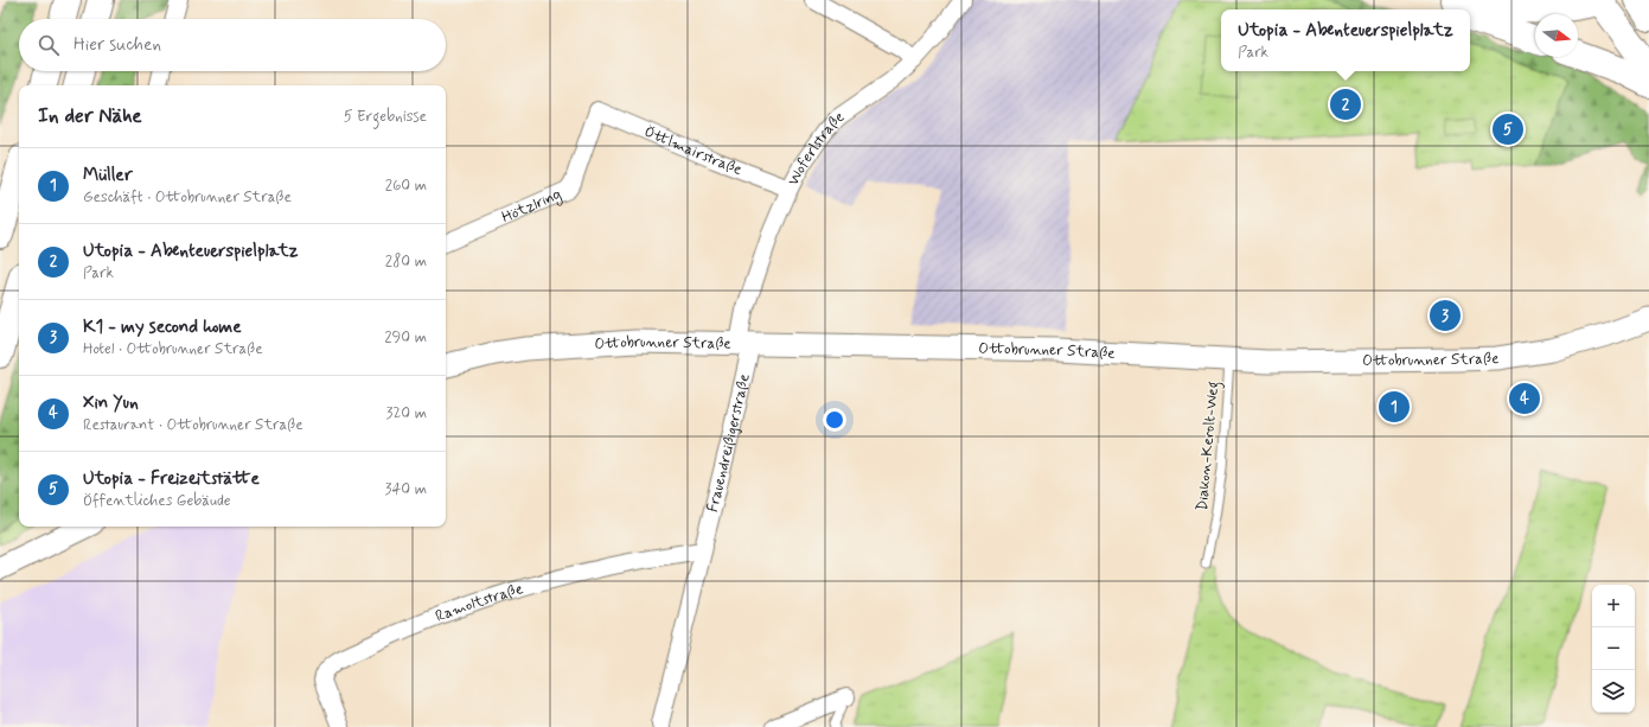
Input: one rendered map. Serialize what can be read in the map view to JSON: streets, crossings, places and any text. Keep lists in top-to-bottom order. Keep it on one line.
{"streets":{"main road":["Ottobrunner Straße"],"street":["Öttlmairstraße","Woferlstraße","Hötzlring","Frauendreißigerstraße","Ramoltstraße"],"lane":["Diakon-Kerolt-Weg"]},"crossings":[["Öttlmairstraße","Woferlstraße"],["Öttlmairstraße","Hötzlring"],["Woferlstraße","Ottobrunner Straße"],["Woferlstraße","Frauendreißigerstraße"],["Ottobrunner Straße","Frauendreißigerstraße"],["Ottobrunner Straße","Diakon-Kerolt-Weg"],["Frauendreißigerstraße","Ramoltstraße"]],"north":"right","page":{"popup":["Utopia - Abenteuerspielplatz","Park"],"search":"Hier suchen","heading":["In der Nähe","5 Ergebnisse"],"pins":["2","5","3","4","1"],"list":[{"mark":"1","name":"Müller","note":"Geschäft · Ottobrunner Straße","value":"260 m"},{"mark":"2","name":"Utopia - Abenteuerspielplatz","note":"Park","value":"280 m"},{"mark":"3","name":"K1 - my second home","note":"Hotel · Ottobrunner Straße","value":"290 m"},{"mark":"4","name":"Xin Yun","note":"Restaurant · Ottobrunner Straße","value":"320 m"},{"mark":"5","name":"Utopia - Freizeitstätte","note":"Öffentliches Gebäude","value":"340 m"}],"map_buttons":["+","−"]}}
